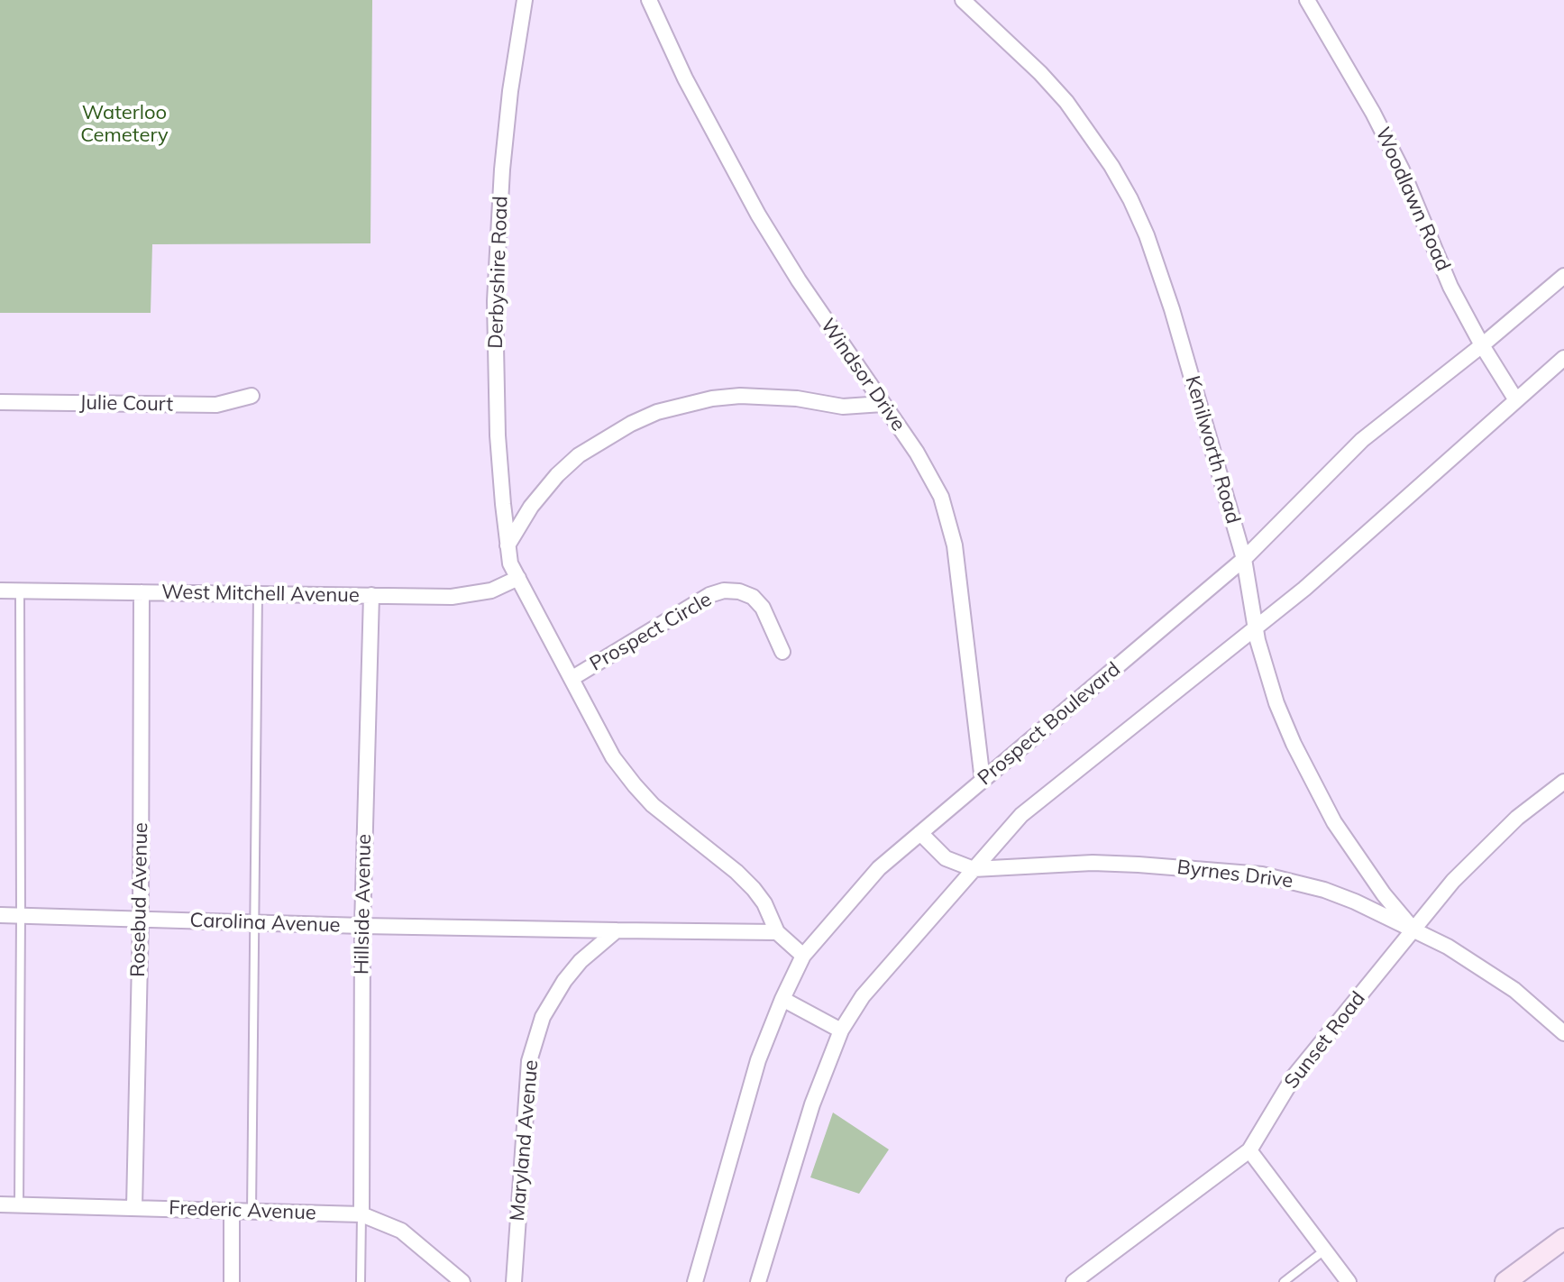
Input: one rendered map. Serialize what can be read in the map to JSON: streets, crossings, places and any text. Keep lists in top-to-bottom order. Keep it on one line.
{"streets":{"street":["Woodlawn Road","Derbyshire Road","Windsor Drive","Julie Court","Kenilworth Road","West Mitchell Avenue","Prospect Circle","Prospect Boulevard","Byrnes Drive","Rosebud Avenue","Hillside Avenue","Carolina Avenue","Sunset Road","Maryland Avenue","Frederic Avenue"]},"crossings":[["Woodlawn Road","Prospect Boulevard"],["Derbyshire Road","West Mitchell Avenue"],["Windsor Drive","Prospect Boulevard"],["Kenilworth Road","Prospect Boulevard"],["Kenilworth Road","Byrnes Drive"],["Kenilworth Road","Sunset Road"],["West Mitchell Avenue","Rosebud Avenue"],["West Mitchell Avenue","Hillside Avenue"],["Prospect Boulevard","Byrnes Drive"],["Byrnes Drive","Sunset Road"],["Rosebud Avenue","Carolina Avenue"],["Rosebud Avenue","Frederic Avenue"],["Hillside Avenue","Carolina Avenue"],["Hillside Avenue","Frederic Avenue"],["Carolina Avenue","Maryland Avenue"]],"parks":["Waterloo Cemetery"]}
